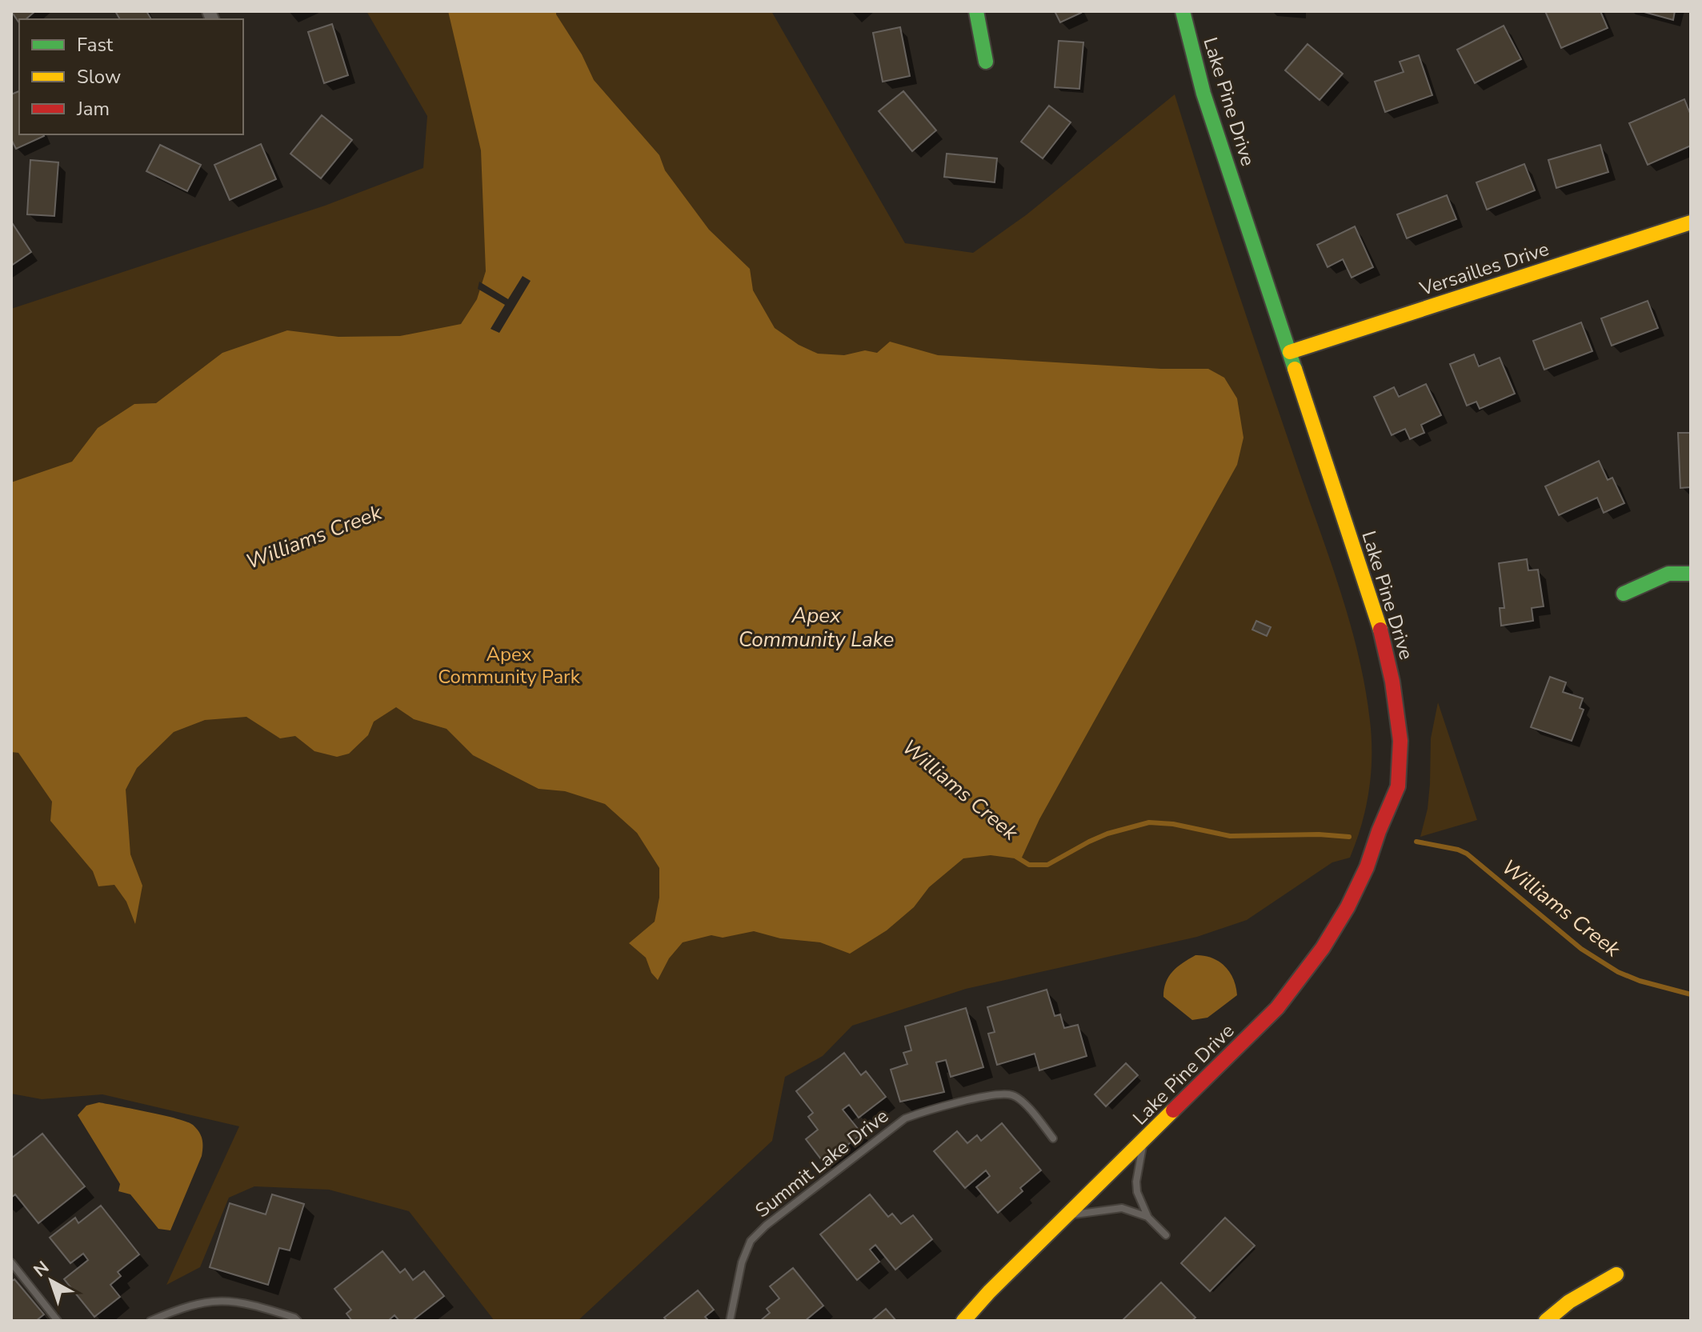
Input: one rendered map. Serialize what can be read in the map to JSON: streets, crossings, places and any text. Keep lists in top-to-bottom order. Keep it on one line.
{"streets":{"main road":["Lake Pine Drive","Versailles Drive"],"lane":["Summit Lake Drive"]},"crossings":[["Lake Pine Drive","Versailles Drive"]],"water":["Williams Creek","Apex Community Lake"],"parks":["Apex Community Park"],"legend":["Fast","Slow","Jam"],"north":"top left"}
